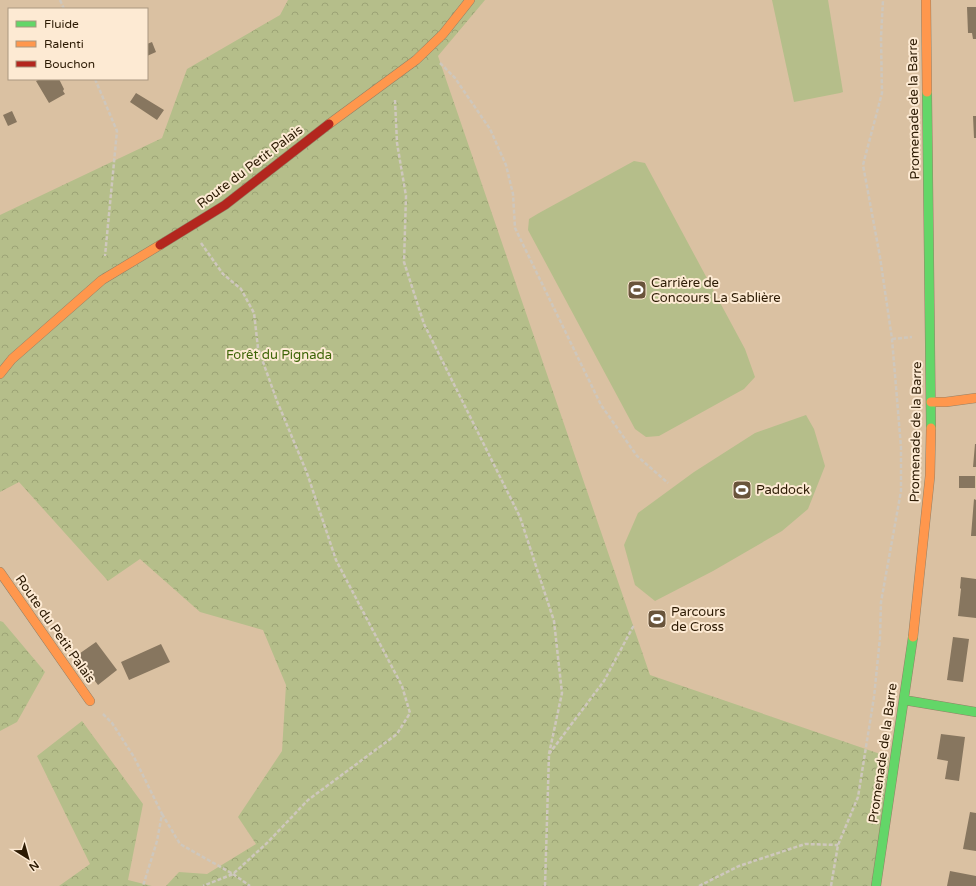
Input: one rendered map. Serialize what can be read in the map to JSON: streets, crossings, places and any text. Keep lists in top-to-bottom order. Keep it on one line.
{"streets":{"street":["Promenade de la Barre","Route du Petit Palais"]},"parks":["Forêt du Pignada"],"places":{"sports":["Carrière de Concours La Sablière","Paddock","Parcours de Cross"]},"legend":["Fluide","Ralenti","Bouchon"],"north":"bottom right"}
